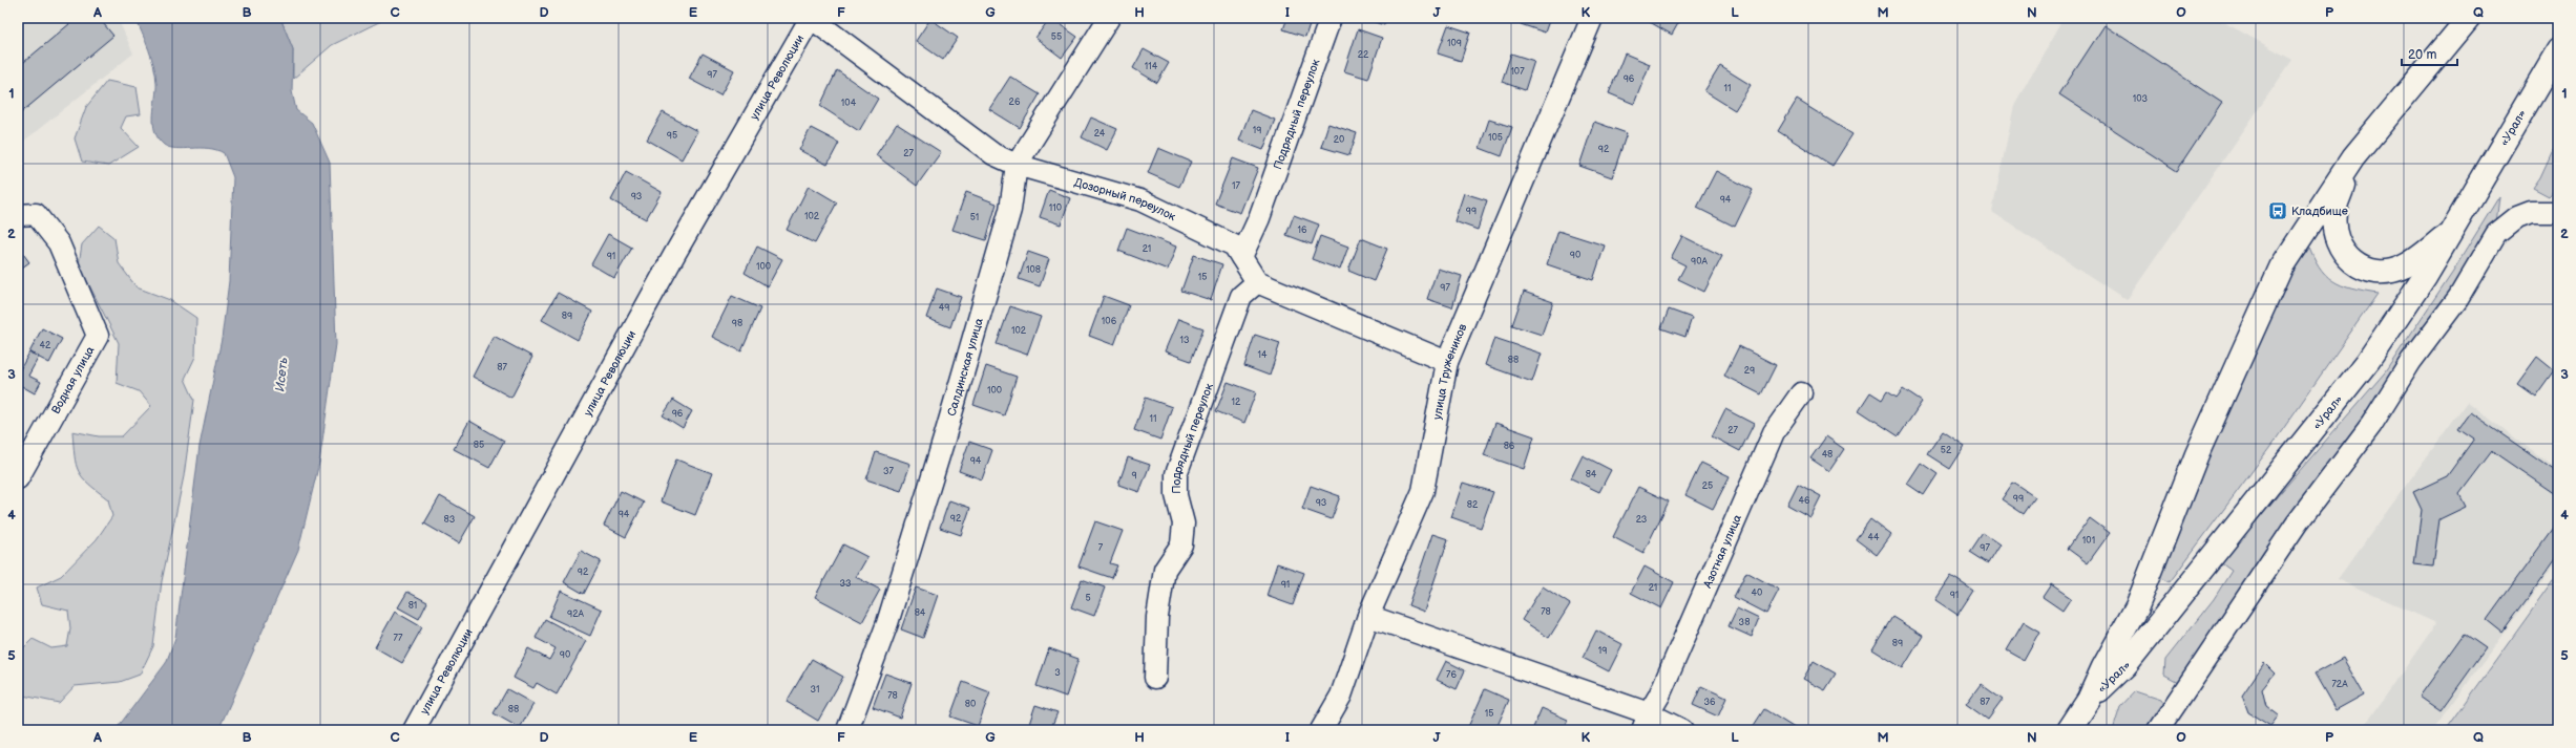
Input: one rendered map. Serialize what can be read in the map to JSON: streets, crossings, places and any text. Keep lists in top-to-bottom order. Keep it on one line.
{"streets":{"main road":["«Урал»"],"street":["улица Революции","Подрядный переулок","Дозорный переулок","Салдинская улица","улица Тружеников","Водная улица","Азотная улица"]},"crossings":[["улица Революции","Дозорный переулок"],["Подрядный переулок","Дозорный переулок"],["Дозорный переулок","Салдинская улица"]],"water":["Исеть"],"places":{"bus stop":["Кладбище"]},"house_numbers":["55","109","22","114","107","97","96","11","103","26","104","19","24","95","105","20","92","27","17","93","94","110","99","102","51","16","21","90","91","90А","100","108","15","97","49","89","106","98","102","13","42","14","88","87","29","100","12","96","11","27","85","86","52","48","94","37","84","9","25","99","46","93","82","94","92","83","23","44","101","7","97","92","33","91","21","40","91","5","81","78","84","92А","38","77","89","19","90","3","76","72А","31","78","36","87","80","88","15"],"scale_bar":"20 m","grid":{"columns":["A","B","C","D","E","F","G","H","I","J","K","L","M","N","O","P","Q"],"rows":["1","2","3","4","5"]}}
